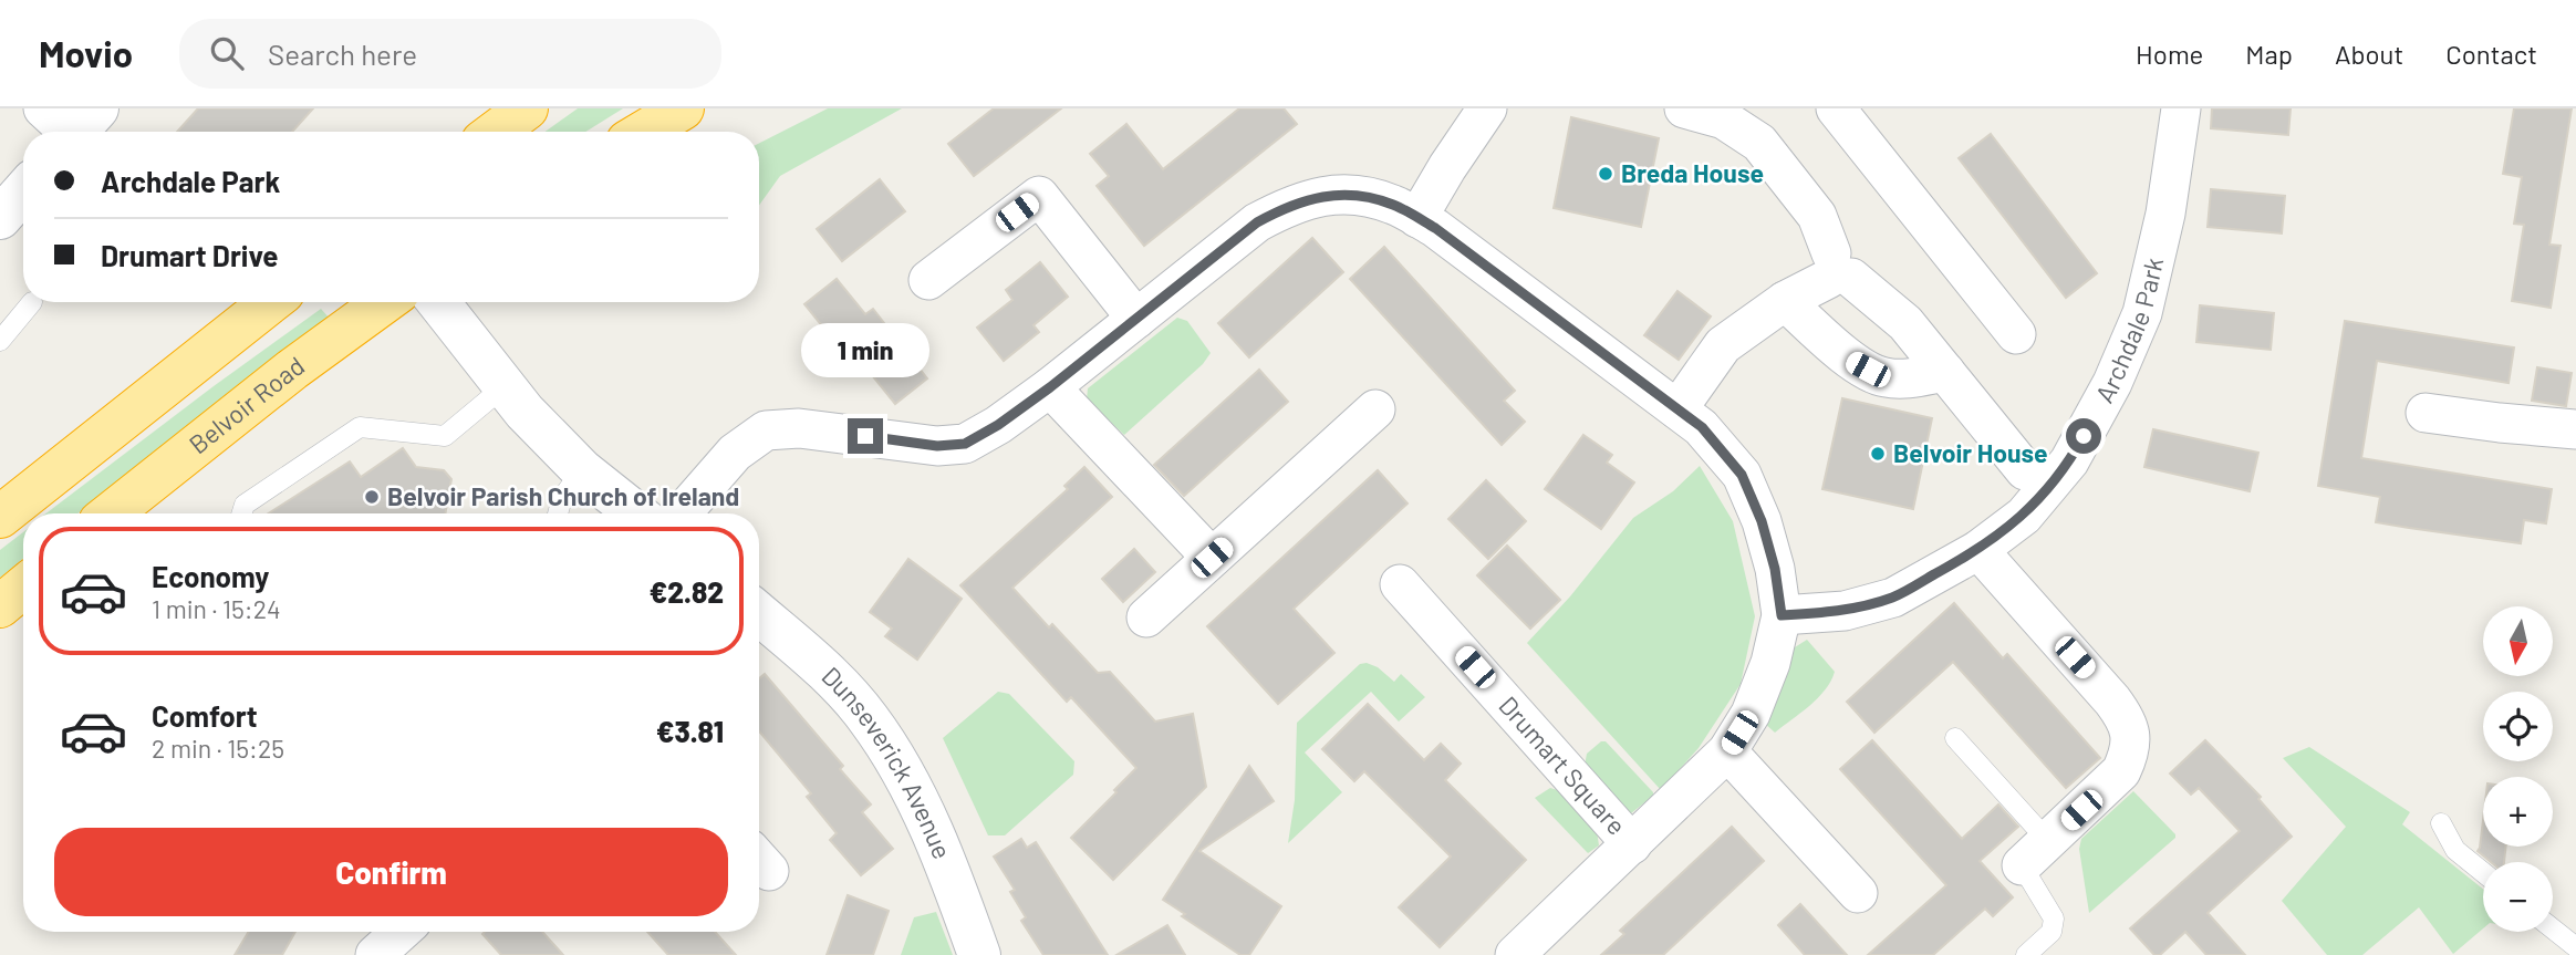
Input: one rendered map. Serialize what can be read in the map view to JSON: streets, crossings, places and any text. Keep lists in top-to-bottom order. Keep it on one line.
{"streets":{"highway":["Belvoir Road"],"street":["Archdale Park","Drumart Square","Dunseverick Avenue"]},"places":["Breda House","Belvoir House","Belvoir Parish Church of Ireland"],"north":"bottom","page":{"header":"Movio","search":"Search here","nav":["Home","Map","About","Contact"],"banner":["Archdale Park","Drumart Drive"],"bubble":"1 min","list":[{"name":"Economy","note":"1 min · 15:24","value":"€2.82"},{"name":"Comfort","note":"2 min · 15:25","value":"€3.81"}],"map_buttons":["+","−"],"buttons":"Confirm"}}
